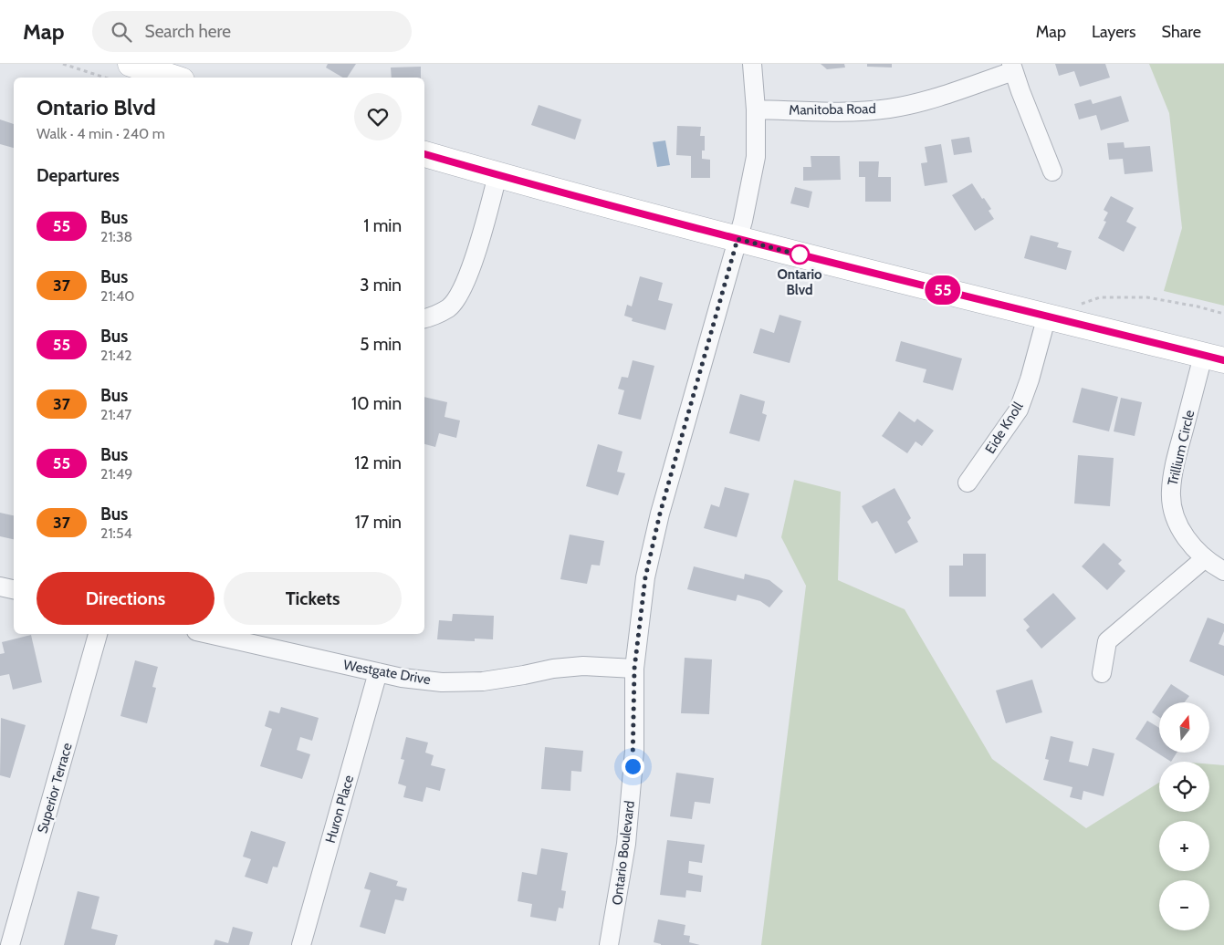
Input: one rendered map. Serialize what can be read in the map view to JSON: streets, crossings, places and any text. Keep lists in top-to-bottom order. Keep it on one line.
{"streets":{"street":["Manitoba Road","Eide Knoll","Trillium Circle","Westgate Drive","Superior Terrace","Huron Place","Ontario Boulevard"]},"crossings":[["Manitoba Road","Ontario Boulevard"],["Westgate Drive","Huron Place"],["Westgate Drive","Ontario Boulevard"]],"places":["Ontario Blvd"],"lines":["bus line 55"],"north":"top","page":{"header":"Map","search":"Search here","nav":["Map","Layers","Share"],"on_map":"55","heading":[["Ontario Blvd","Walk · 4 min · 240 m"],"Departures"],"list":[{"mark":"55","name":"Bus","note":"21:38","value":"1 min"},{"mark":"37","name":"Bus","note":"21:40","value":"3 min"},{"mark":"55","name":"Bus","note":"21:42","value":"5 min"},{"mark":"37","name":"Bus","note":"21:47","value":"10 min"},{"mark":"55","name":"Bus","note":"21:49","value":"12 min"},{"mark":"37","name":"Bus","note":"21:54","value":"17 min"}],"buttons":["Directions","Tickets"],"map_buttons":["+","−"]}}
